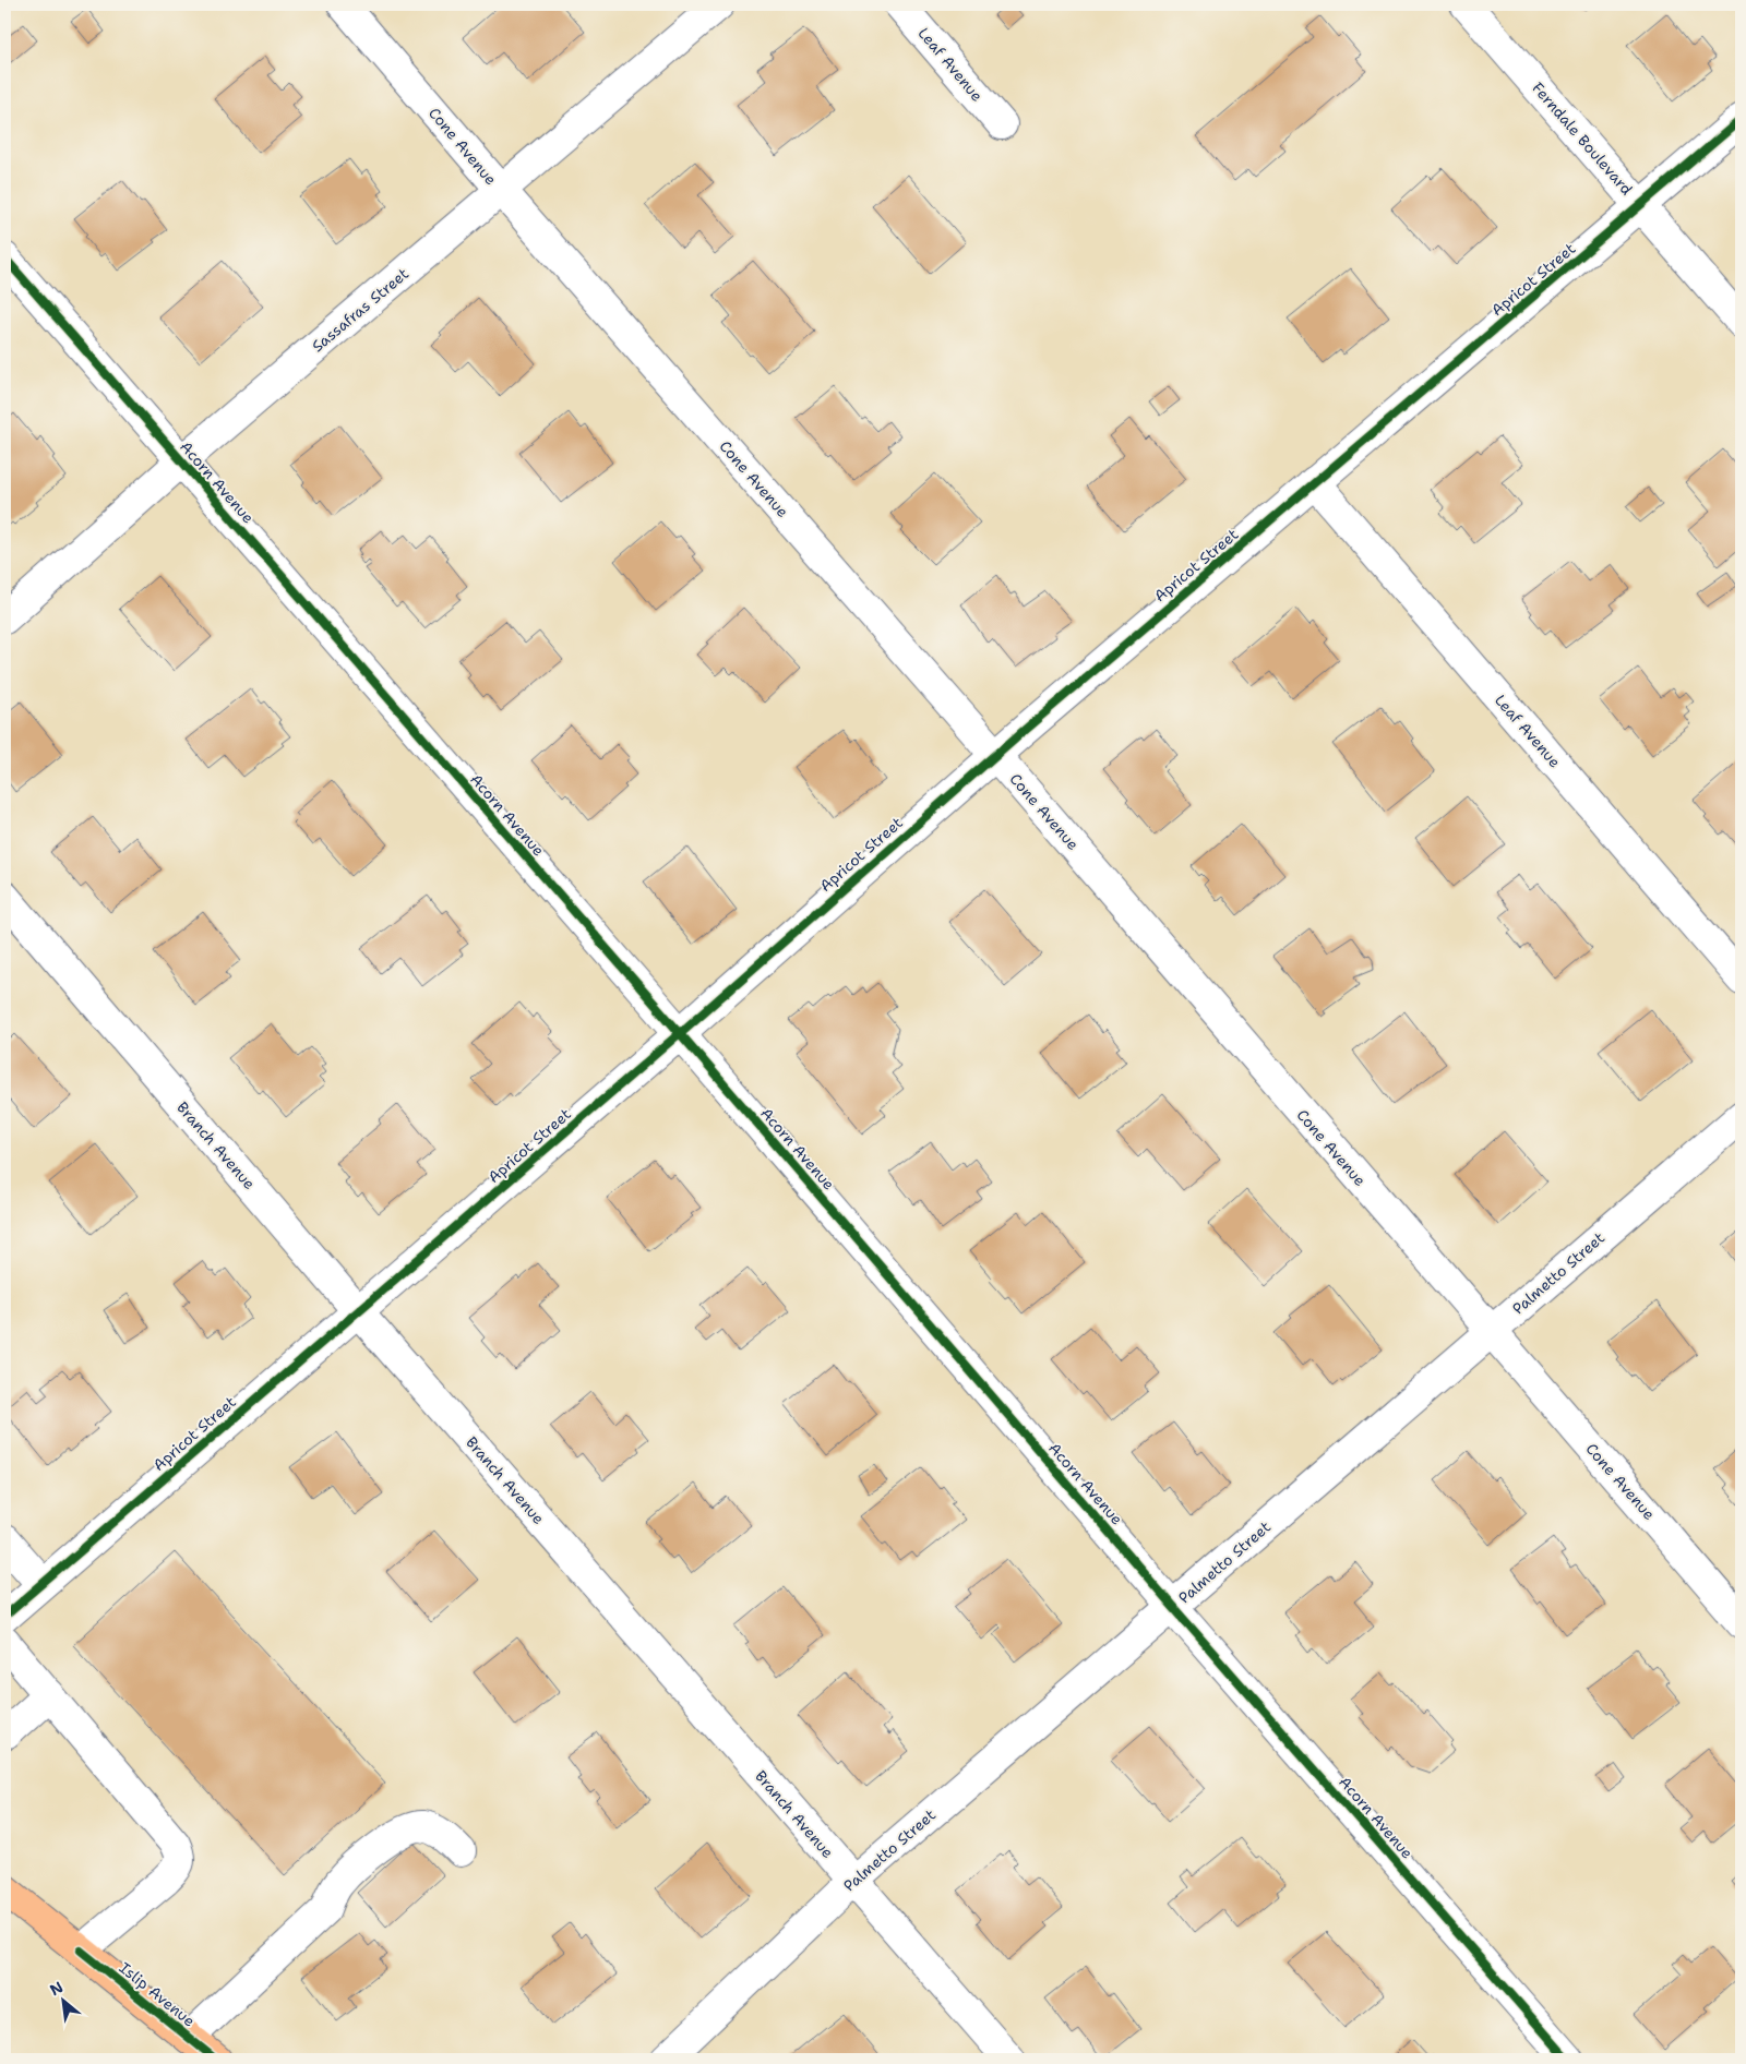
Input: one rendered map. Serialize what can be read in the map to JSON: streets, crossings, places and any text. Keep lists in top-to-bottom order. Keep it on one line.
{"streets":{"main road":["Islip Avenue"],"street":["Leaf Avenue","Ferndale Boulevard","Cone Avenue","Apricot Street","Sassafras Street","Acorn Avenue","Branch Avenue","Palmetto Street"]},"crossings":[["Leaf Avenue","Apricot Street"],["Ferndale Boulevard","Apricot Street"],["Cone Avenue","Apricot Street"],["Cone Avenue","Sassafras Street"],["Cone Avenue","Palmetto Street"],["Apricot Street","Acorn Avenue"],["Apricot Street","Branch Avenue"],["Sassafras Street","Acorn Avenue"],["Acorn Avenue","Palmetto Street"],["Branch Avenue","Palmetto Street"]],"north":"top left"}
